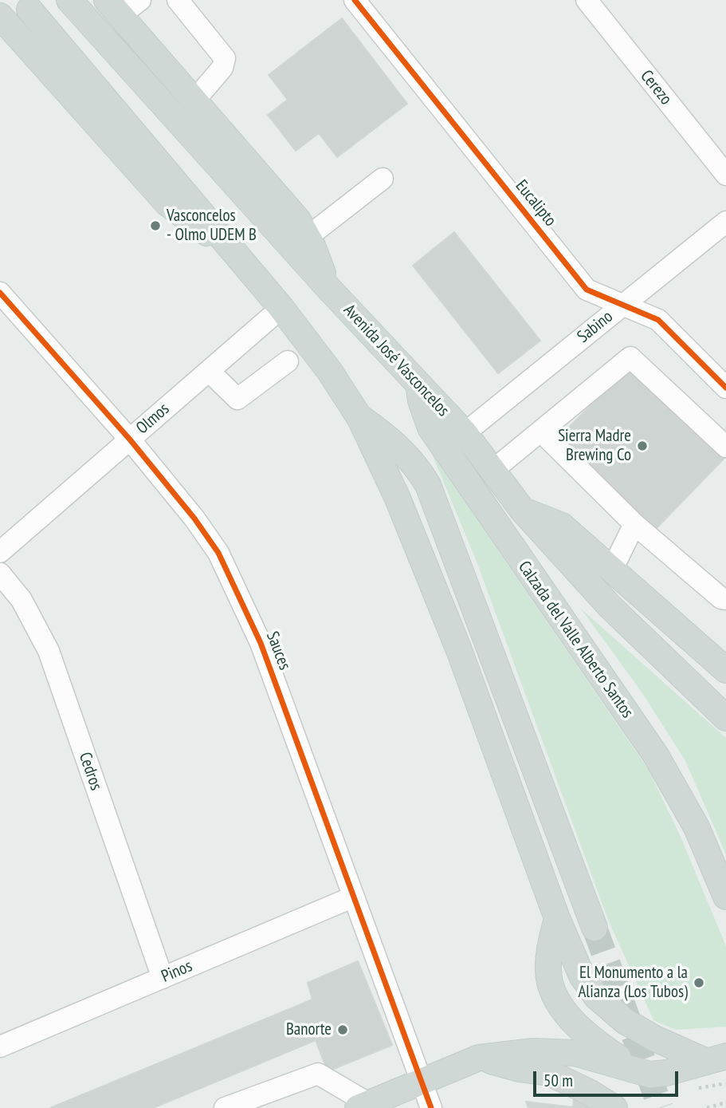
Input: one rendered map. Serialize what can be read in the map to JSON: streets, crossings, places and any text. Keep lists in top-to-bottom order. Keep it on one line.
{"streets":{"main road":["Avenida José Vasconcelos","Calzada del Valle Alberto Santos"],"street":["Cerezo","Eucalipto","Sabino","Olmos","Sauces","Cedros","Pinos"]},"crossings":[["Eucalipto","Sabino"],["Sabino","Avenida José Vasconcelos"],["Avenida José Vasconcelos","Calzada del Valle Alberto Santos"],["Olmos","Sauces"],["Sauces","Pinos"],["Cedros","Pinos"]],"places":["Vasconcelos - Olmo UDEM B","Sierra Madre Brewing Co","El Monumento a la Alianza (Los Tubos)","Banorte"],"scale_bar":"50 m"}
